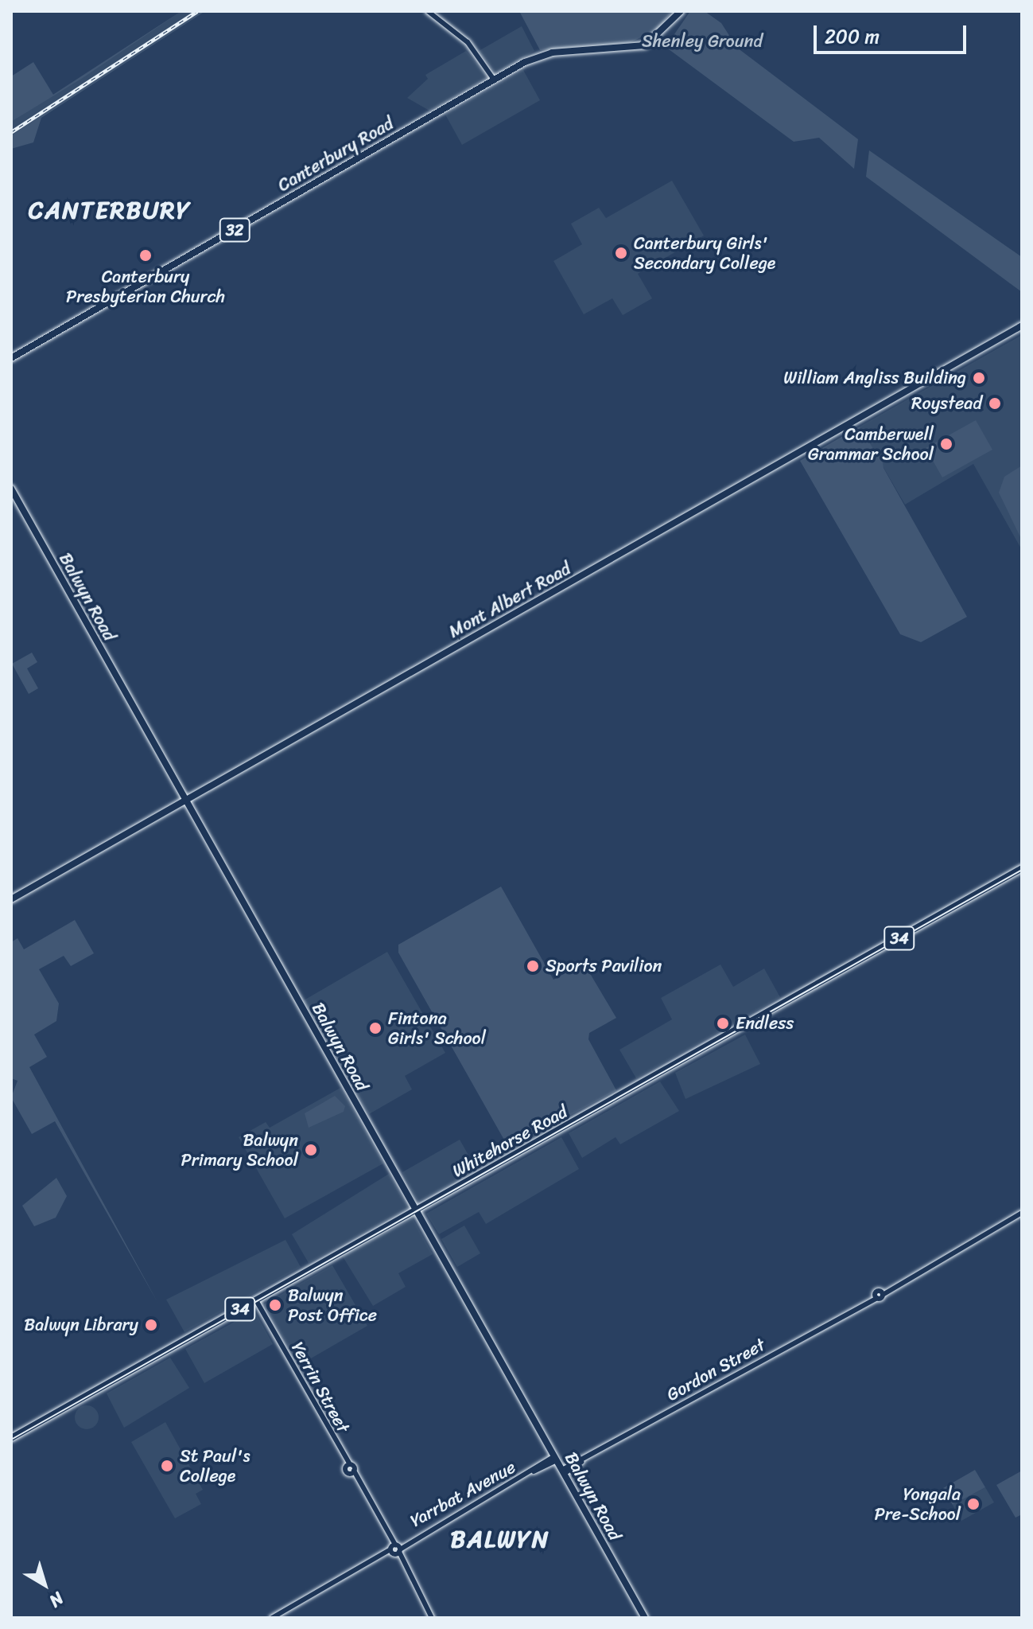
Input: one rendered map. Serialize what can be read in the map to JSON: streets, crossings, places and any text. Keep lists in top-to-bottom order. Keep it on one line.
{"streets":{"main road":["Canterbury Road","32","Balwyn Road","Mont Albert Road","34","Whitehorse Road"],"street":["Gordon Street","Yerrin Street","Yarrbat Avenue"]},"crossings":[["Balwyn Road","Mont Albert Road"],["Balwyn Road","Whitehorse Road"],["Balwyn Road","Gordon Street"],["Balwyn Road","Yarrbat Avenue"],["Whitehorse Road","Yerrin Street"],["Yerrin Street","Yarrbat Avenue"]],"districts":["CANTERBURY","BALWYN"],"parks":["Shenley Ground"],"places":["Canterbury Girls' Secondary College","Canterbury Presbyterian Church","William Angliss Building","Roystead","Camberwell Grammar School","Sports Pavilion","Endless","Fintona Girls' School","Balwyn Primary School","Balwyn Post Office","Balwyn Library","St Paul's College","Yongala Pre-School"],"scale_bar":"200 m","north":"bottom right"}
